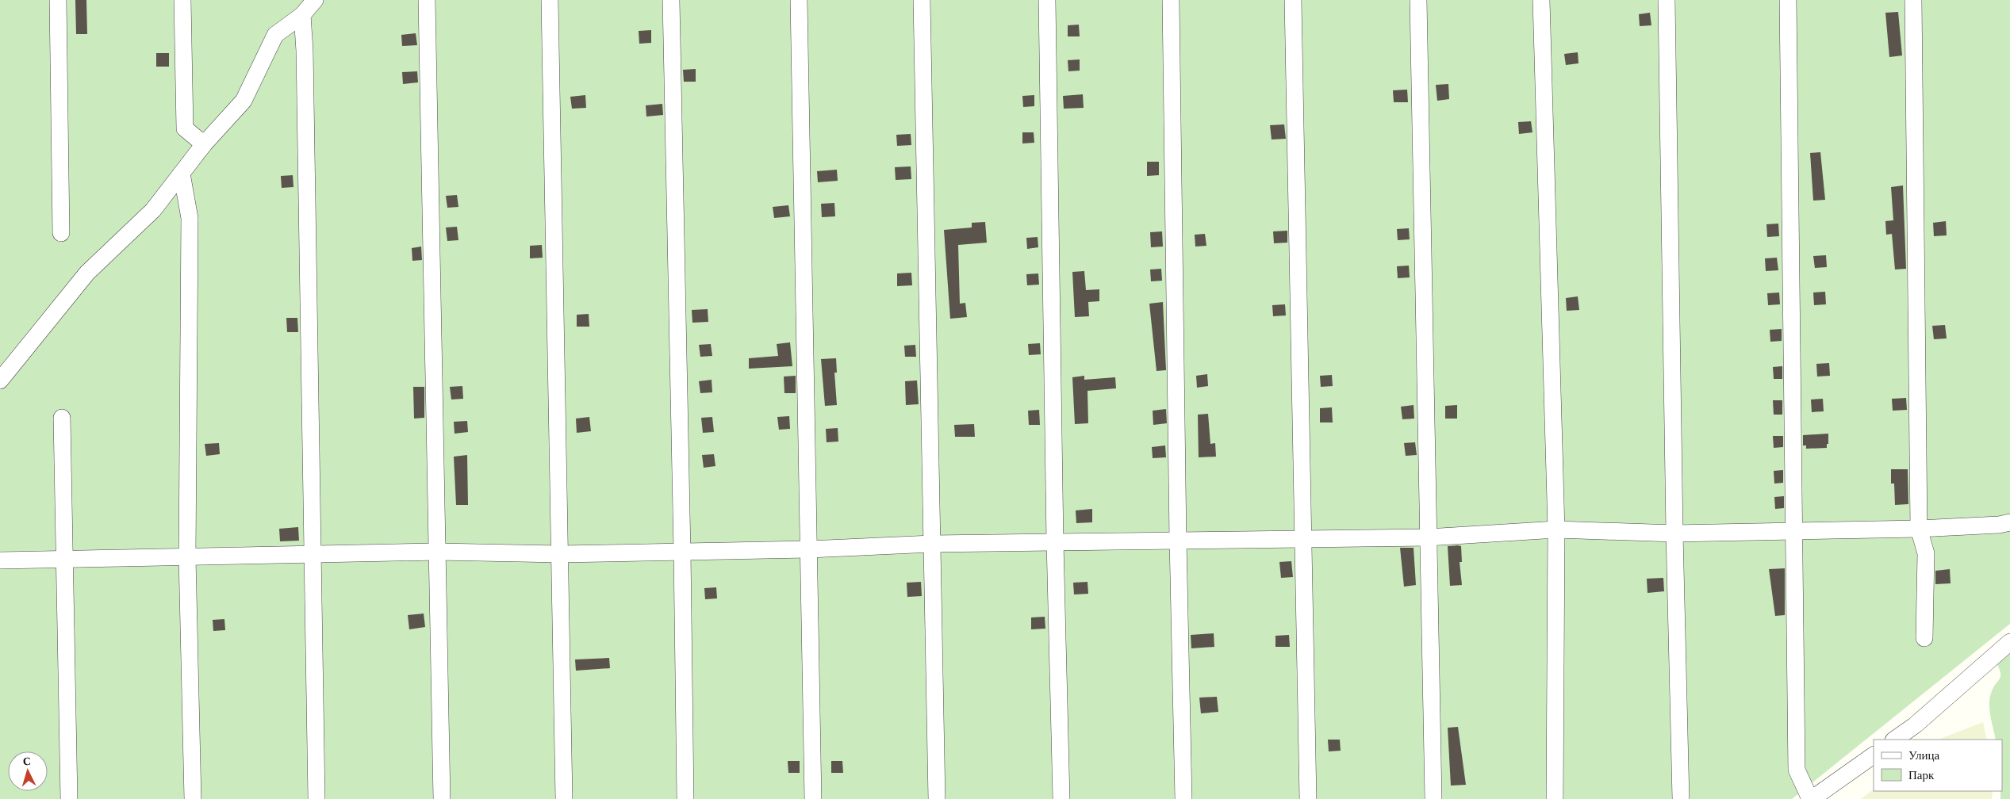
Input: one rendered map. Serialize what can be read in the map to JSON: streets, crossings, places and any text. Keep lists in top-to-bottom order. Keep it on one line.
{"legend":["Улица","Парк"],"north":"top"}
